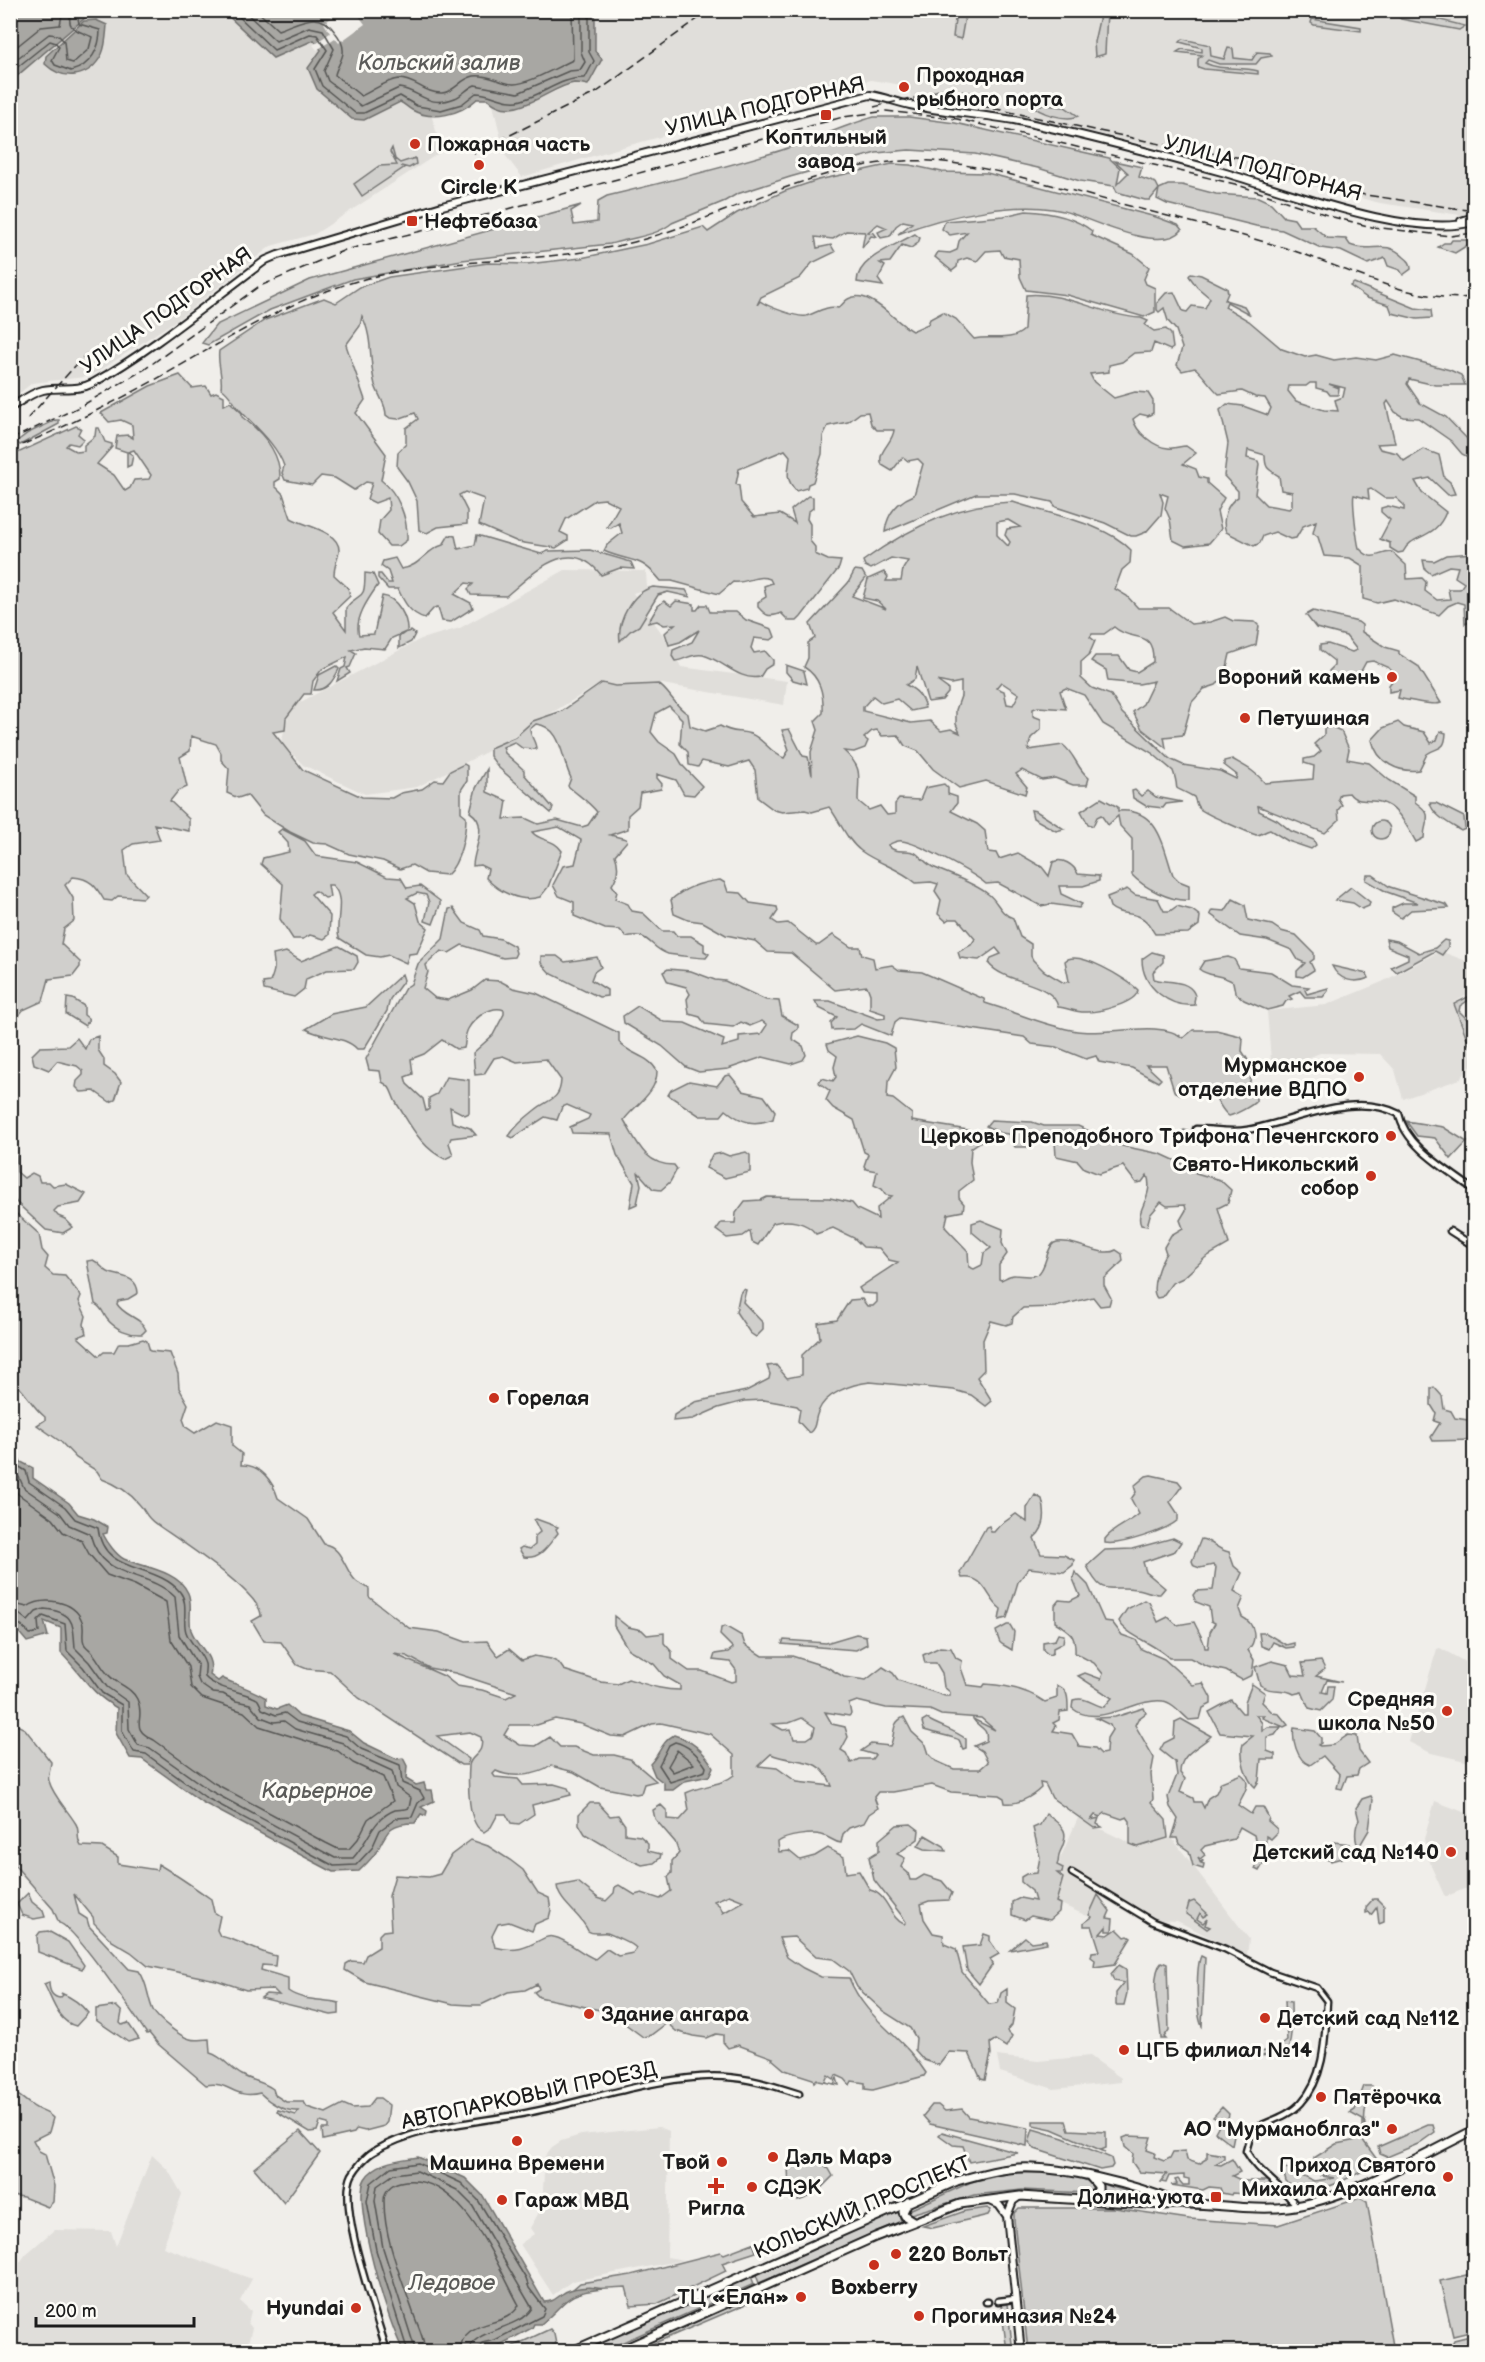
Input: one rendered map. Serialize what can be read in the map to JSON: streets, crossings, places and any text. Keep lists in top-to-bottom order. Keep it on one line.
{"streets":{"main road":["УЛИЦА ПОДГОРНАЯ","КОЛЬСКИЙ ПРОСПЕКТ"],"street":["АВТОПАРКОВЫЙ ПРОЕЗД"]},"water":["Кольский залив","Карьерное","Ледовое"],"places":{"other":["Проходная рыбного порта","Пожарная часть","Circle K","Вороний камень","Петушиная","Мурманское отделение ВДПО","Церковь Преподобного Трифона Печенгского","Свято-Никольский собор","Горелая","Средняя школа №50","Детский сад №140","Здание ангара","Детский сад №112","ЦГБ филиал №14","Пятёрочка","AO \"Мурманоблгаз\"","Машина Времени","Дэль Марэ","Твой","Приход Святого Михаила Архангела","СДЭК","Гараж МВД","220 Вольт","Boxberry","ТЦ «Елан»","Hyundai","Прогимназия №24"],"transit":["Коптильный завод","Нефтебаза","Долина уюта"],"health":["Ригла"]},"scale_bar":"200 m"}
